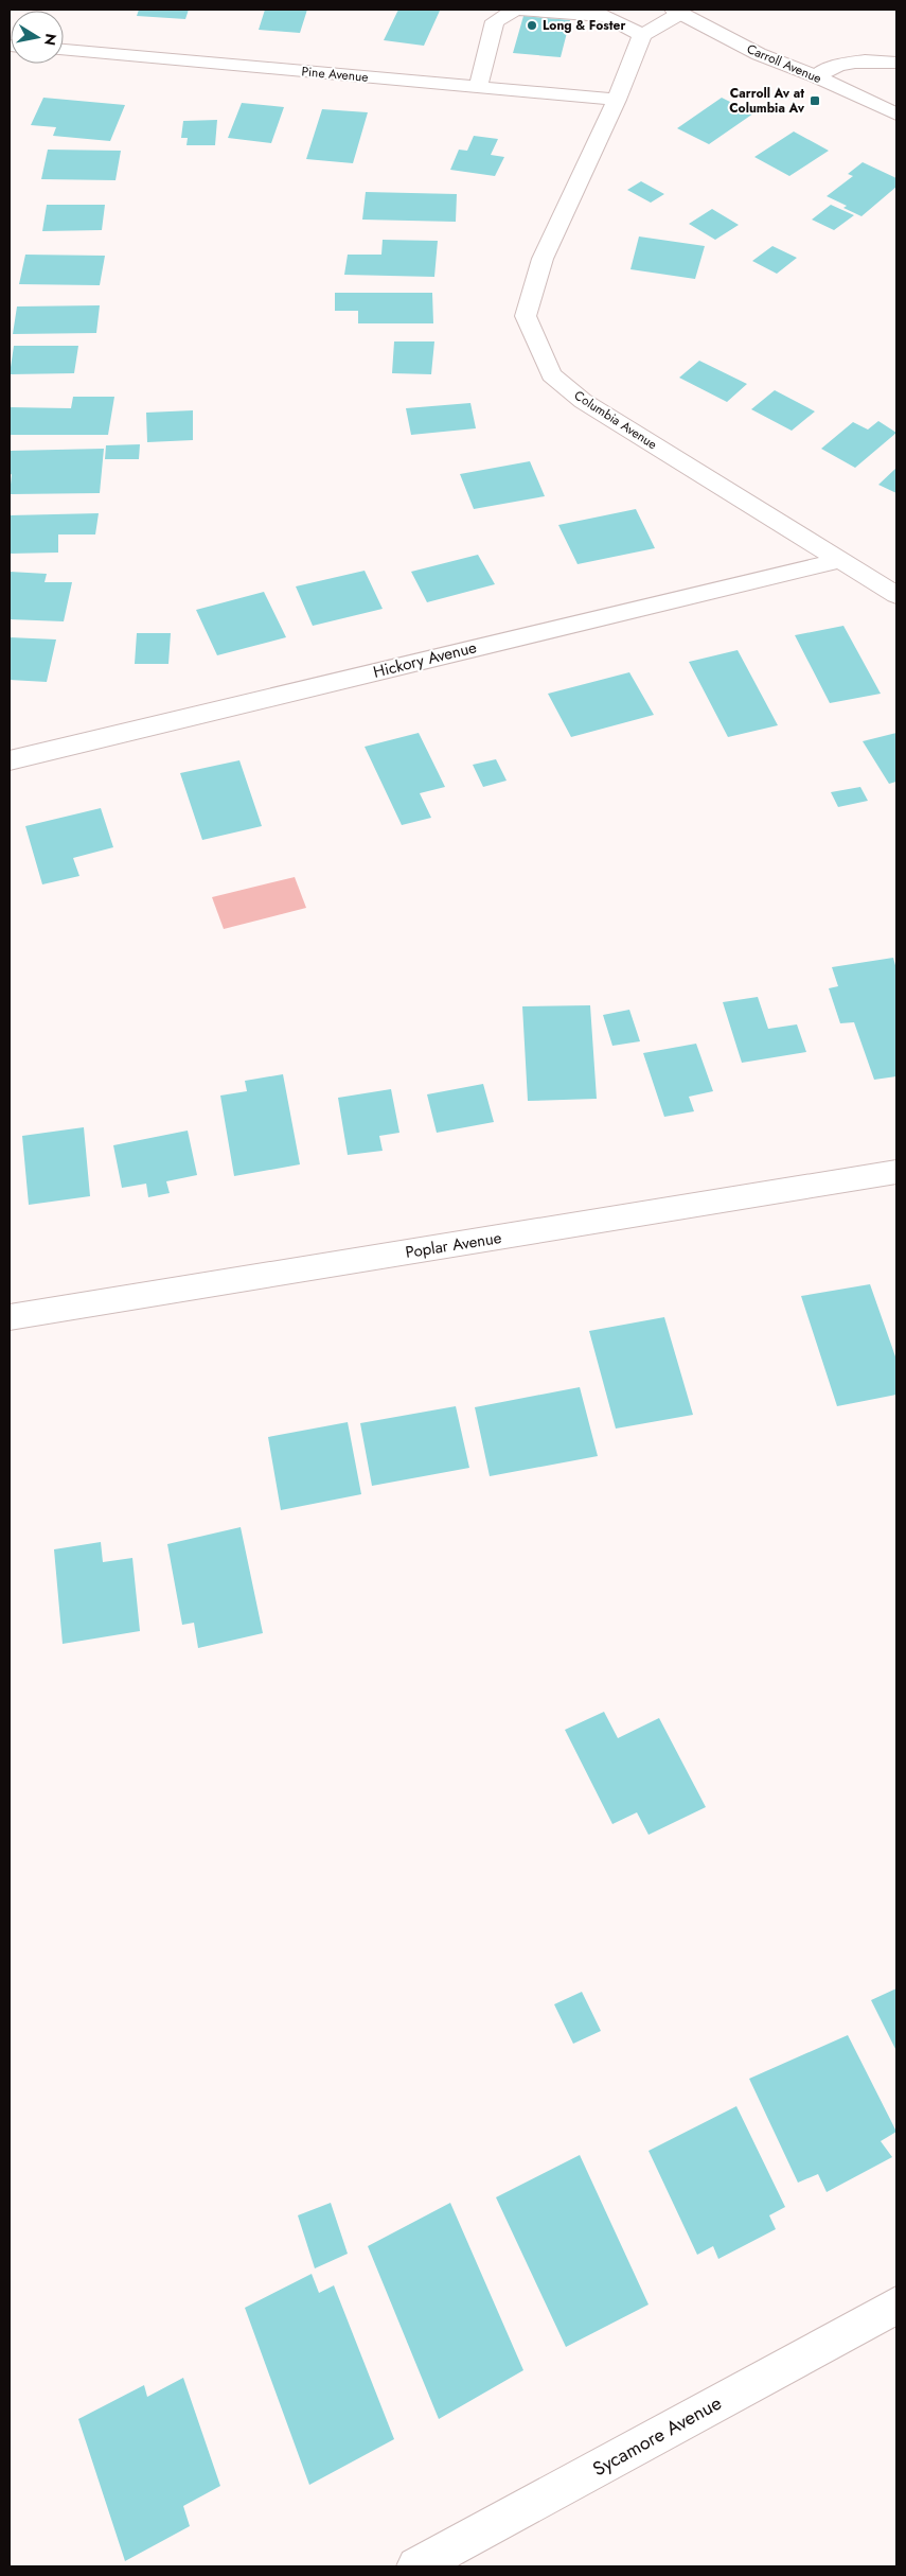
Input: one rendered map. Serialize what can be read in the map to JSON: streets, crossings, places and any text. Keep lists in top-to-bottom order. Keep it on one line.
{"streets":{"street":["Carroll Avenue","Pine Avenue","Columbia Avenue","Hickory Avenue","Poplar Avenue","Sycamore Avenue"]},"crossings":[["Pine Avenue","Columbia Avenue"],["Columbia Avenue","Hickory Avenue"]],"places":{"other":["Long & Foster"],"transit":["Carroll Av at Columbia Av"]},"north":"right"}
